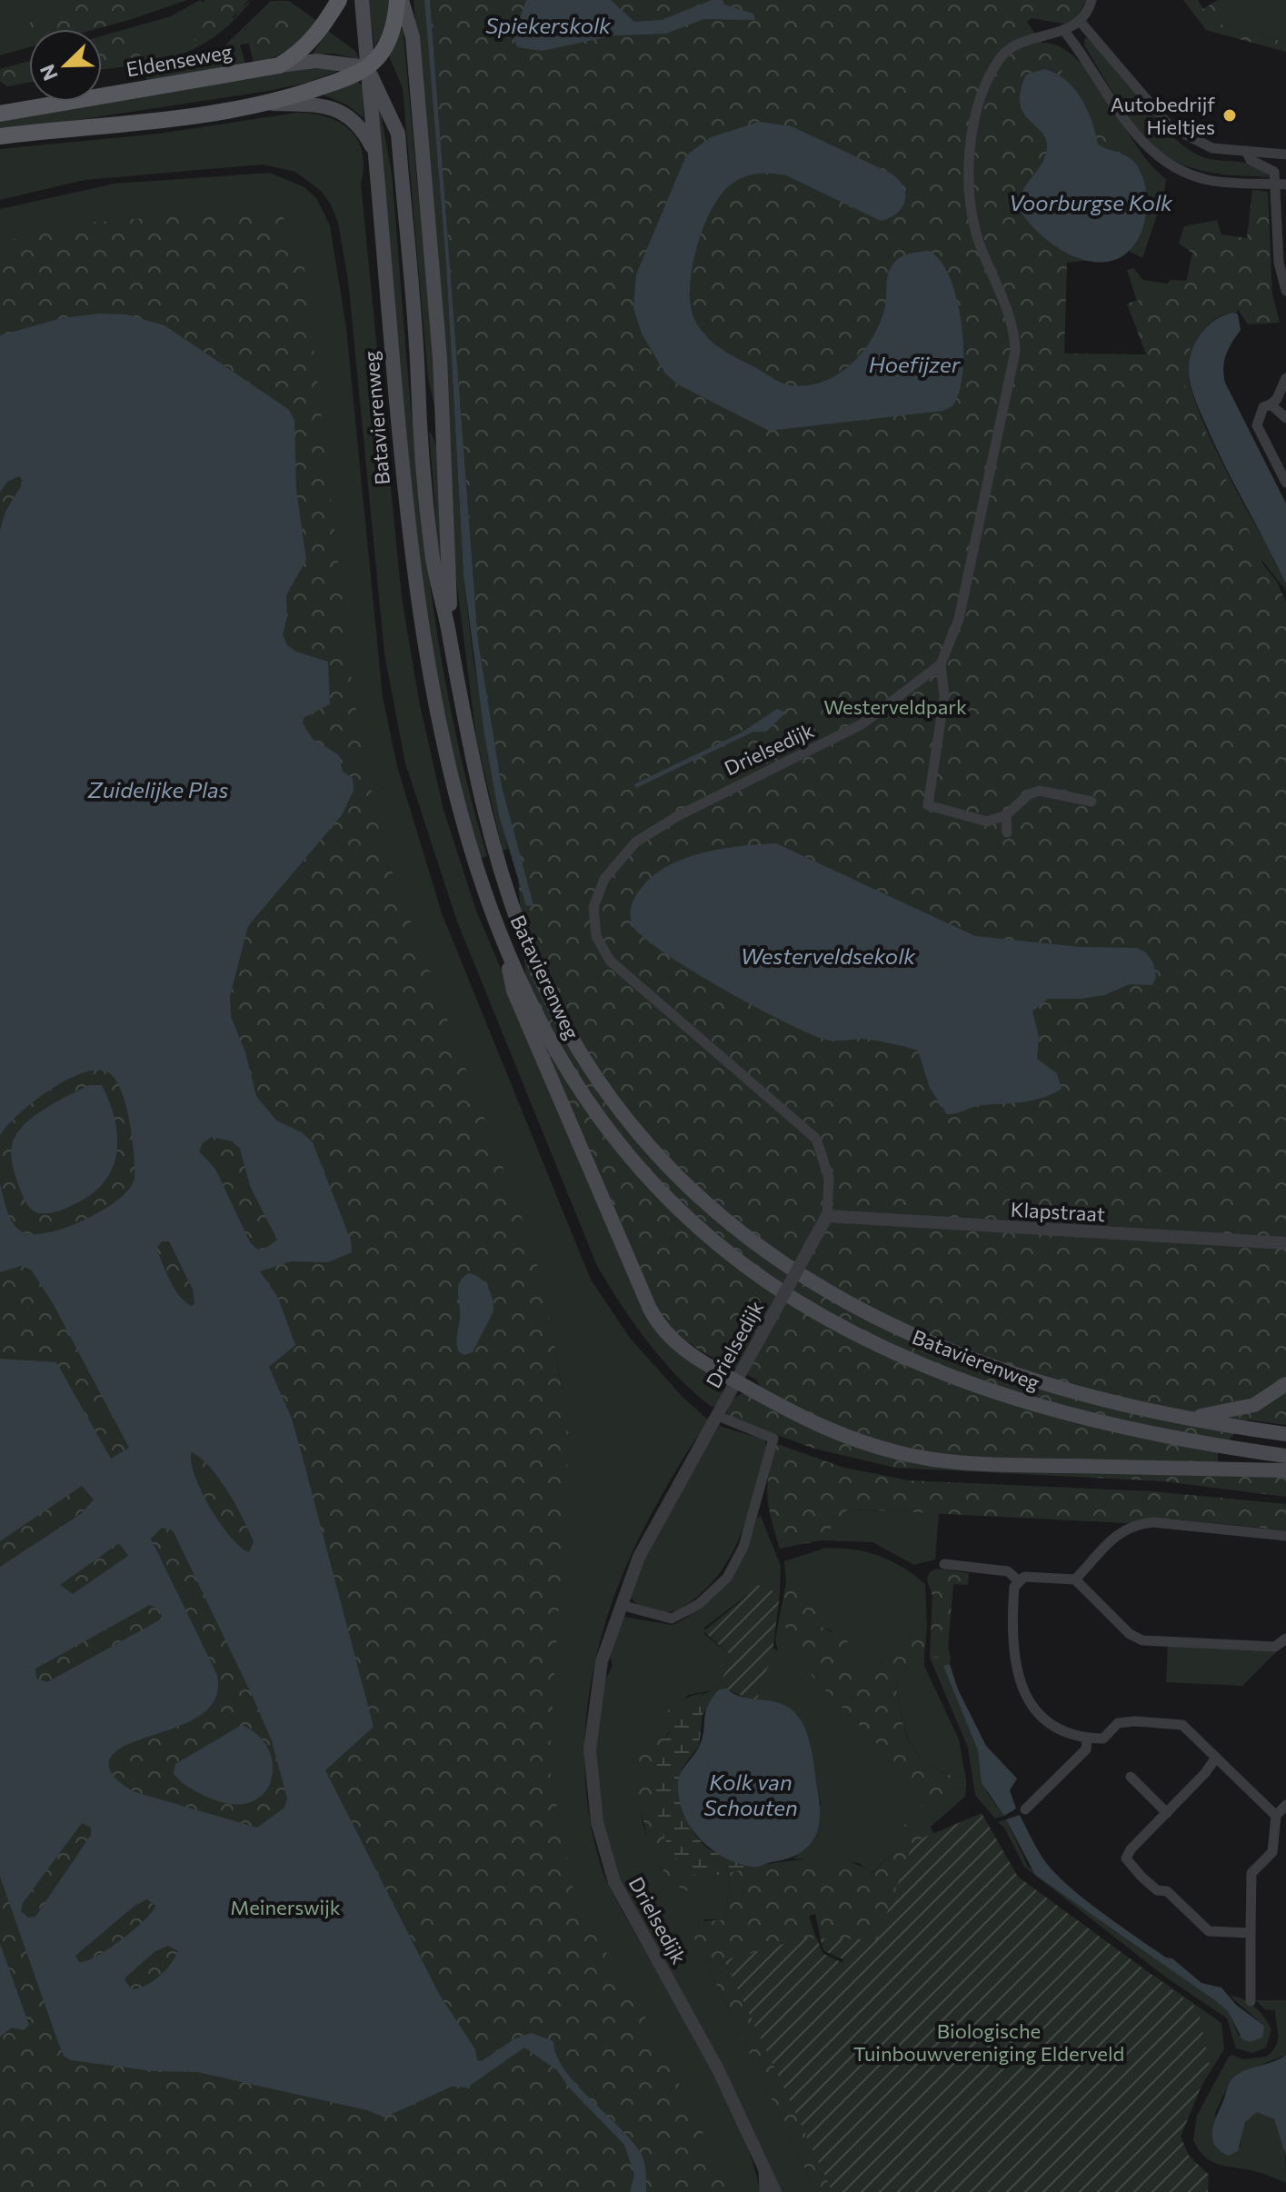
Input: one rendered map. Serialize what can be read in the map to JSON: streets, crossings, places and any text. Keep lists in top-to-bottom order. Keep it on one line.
{"streets":{"main road":["Eldenseweg","Batavierenweg"],"street":["Drielsedijk","Klapstraat"]},"crossings":[["Eldenseweg","Batavierenweg"],["Drielsedijk","Klapstraat"]],"water":["Spiekerskolk","Voorburgse Kolk","Hoefijzer","Zuidelijke Plas","Westerveldsekolk","Kolk van Schouten"],"parks":["Westerveldpark","Meinerswijk","Biologische Tuinbouwvereniging Elderveld"],"places":["Autobedrijf Hieltjes"],"north":"bottom left"}
